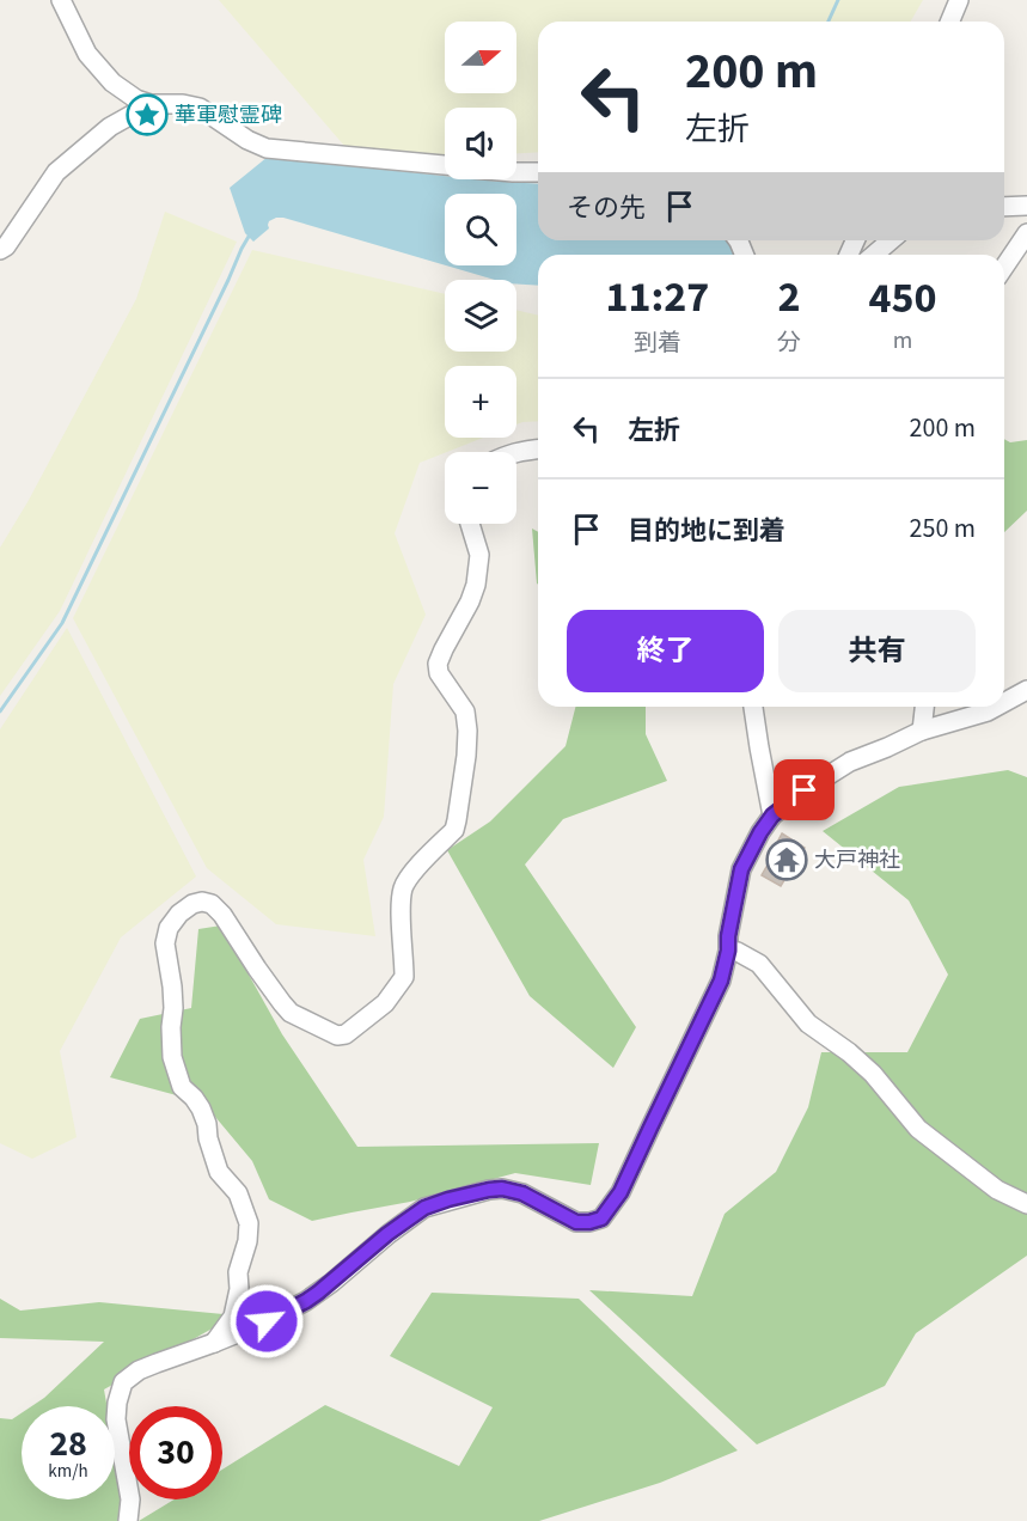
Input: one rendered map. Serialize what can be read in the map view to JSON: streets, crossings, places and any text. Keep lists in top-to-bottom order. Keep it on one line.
{"places":{"place":["華軍慰霊碑"],"temple":["大戸神社"]},"north":"right","page":{"map_buttons":["+","−"],"turn":["200 m","左折"],"then":"その先","eta":["11:27","到着","2","分","450","m"],"list":[{"name":"左折","value":"200 m"},{"name":"目的地に到着","value":"250 m"}],"buttons":["終了","共有"],"speed":"28 km/h","limit":"30"}}
